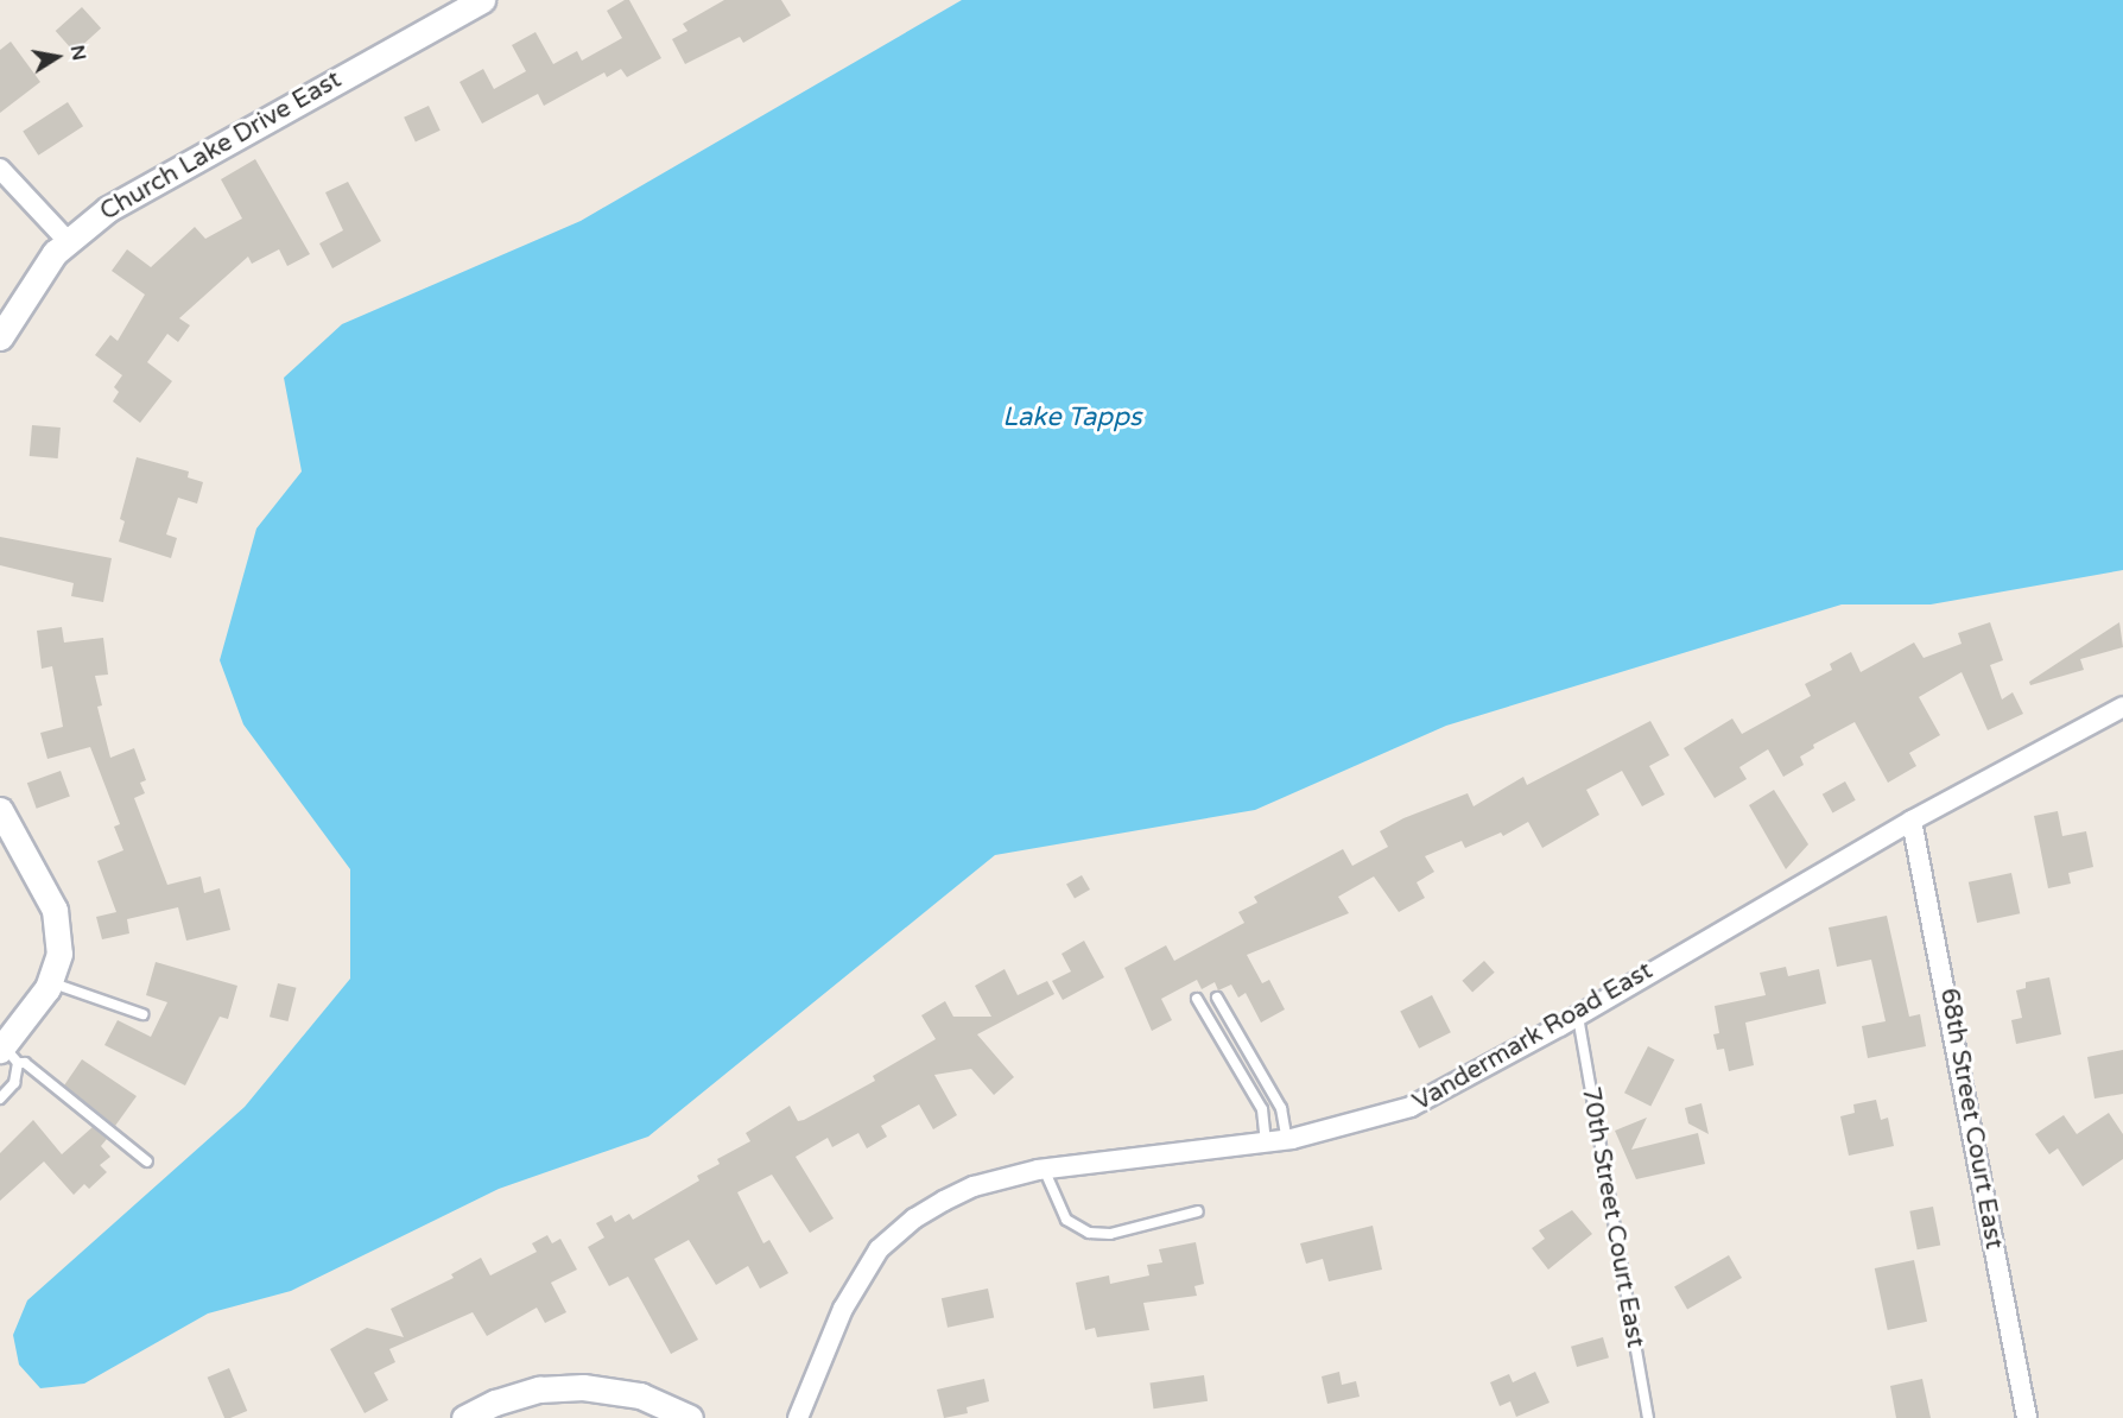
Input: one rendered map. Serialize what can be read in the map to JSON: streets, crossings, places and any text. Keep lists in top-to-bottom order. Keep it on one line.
{"streets":{"street":["Church Lake Drive East","Vandermark Road East","68th Street Court East"],"lane":["70th Street Court East"]},"crossings":[["Vandermark Road East","68th Street Court East"],["Vandermark Road East","70th Street Court East"]],"water":["Lake Tapps"],"north":"right"}
